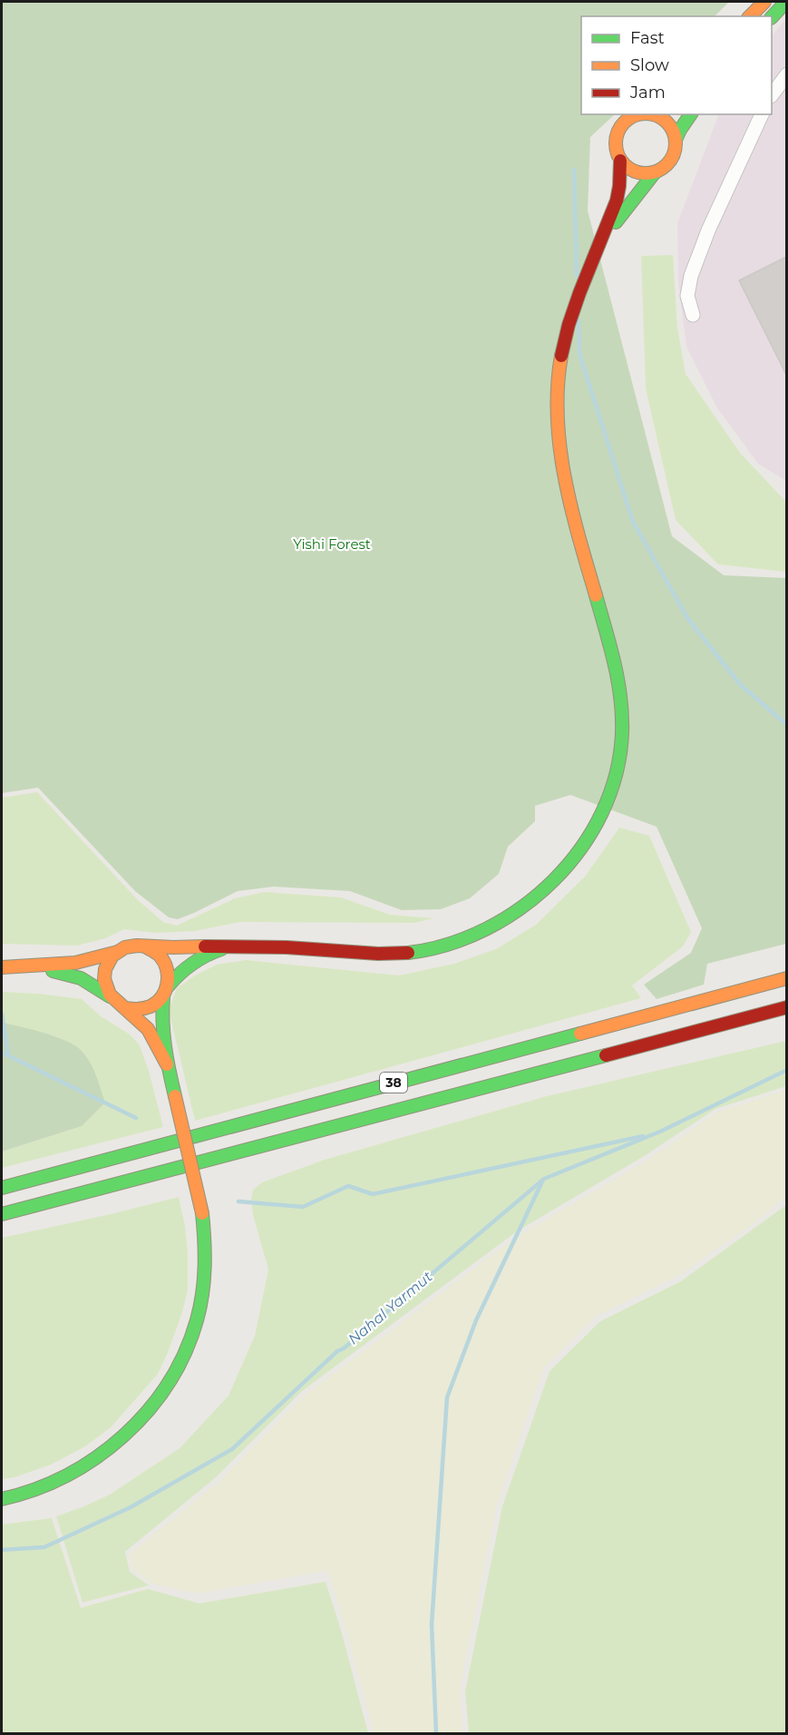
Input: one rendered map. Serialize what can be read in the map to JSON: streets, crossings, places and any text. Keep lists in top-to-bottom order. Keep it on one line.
{"streets":{"main road":["38"]},"water":["Nahal Yarmut"],"parks":["Yishi Forest"],"legend":["Fast","Slow","Jam"]}
